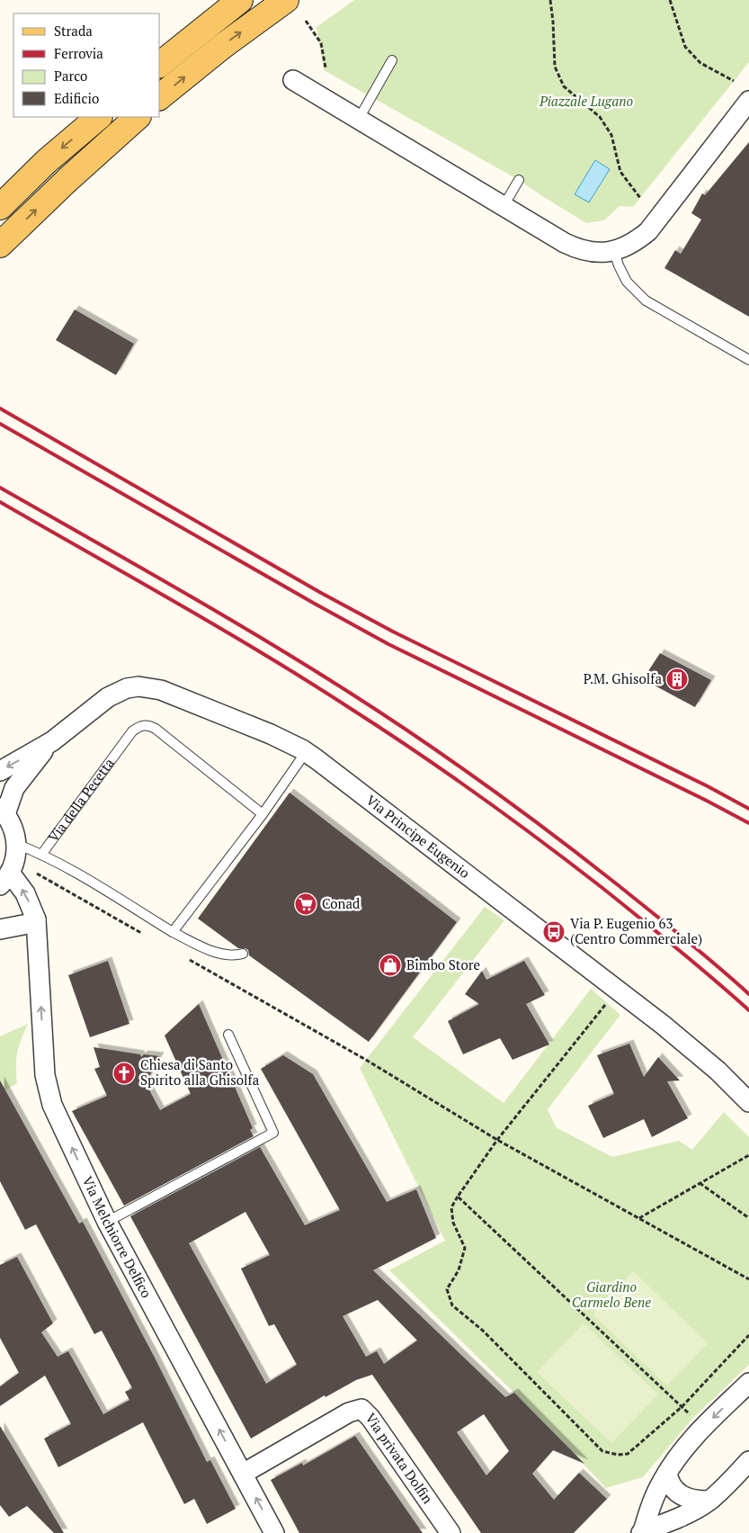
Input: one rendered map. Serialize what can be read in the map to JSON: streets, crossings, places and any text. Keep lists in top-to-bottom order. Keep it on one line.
{"streets":{"street":["Via Principe Eugenio","Via Melchiorre Delfico","Via privata Dolfin"],"lane":["Via della Pecetta"]},"crossings":[["Via Melchiorre Delfico","Via privata Dolfin"]],"one_way":["Via Melchiorre Delfico"],"parks":["Piazzale Lugano","Giardino Carmelo Bene"],"places":{"building":["P.M. Ghisolfa"],"supermarket":["Conad"],"bus stop":["Via P. Eugenio 63 (Centro Commerciale)"],"shop":["Bimbo Store"],"church":["Chiesa di Santo Spirito alla Ghisolfa"]},"legend":["Strada","Ferrovia","Parco","Edificio"]}
